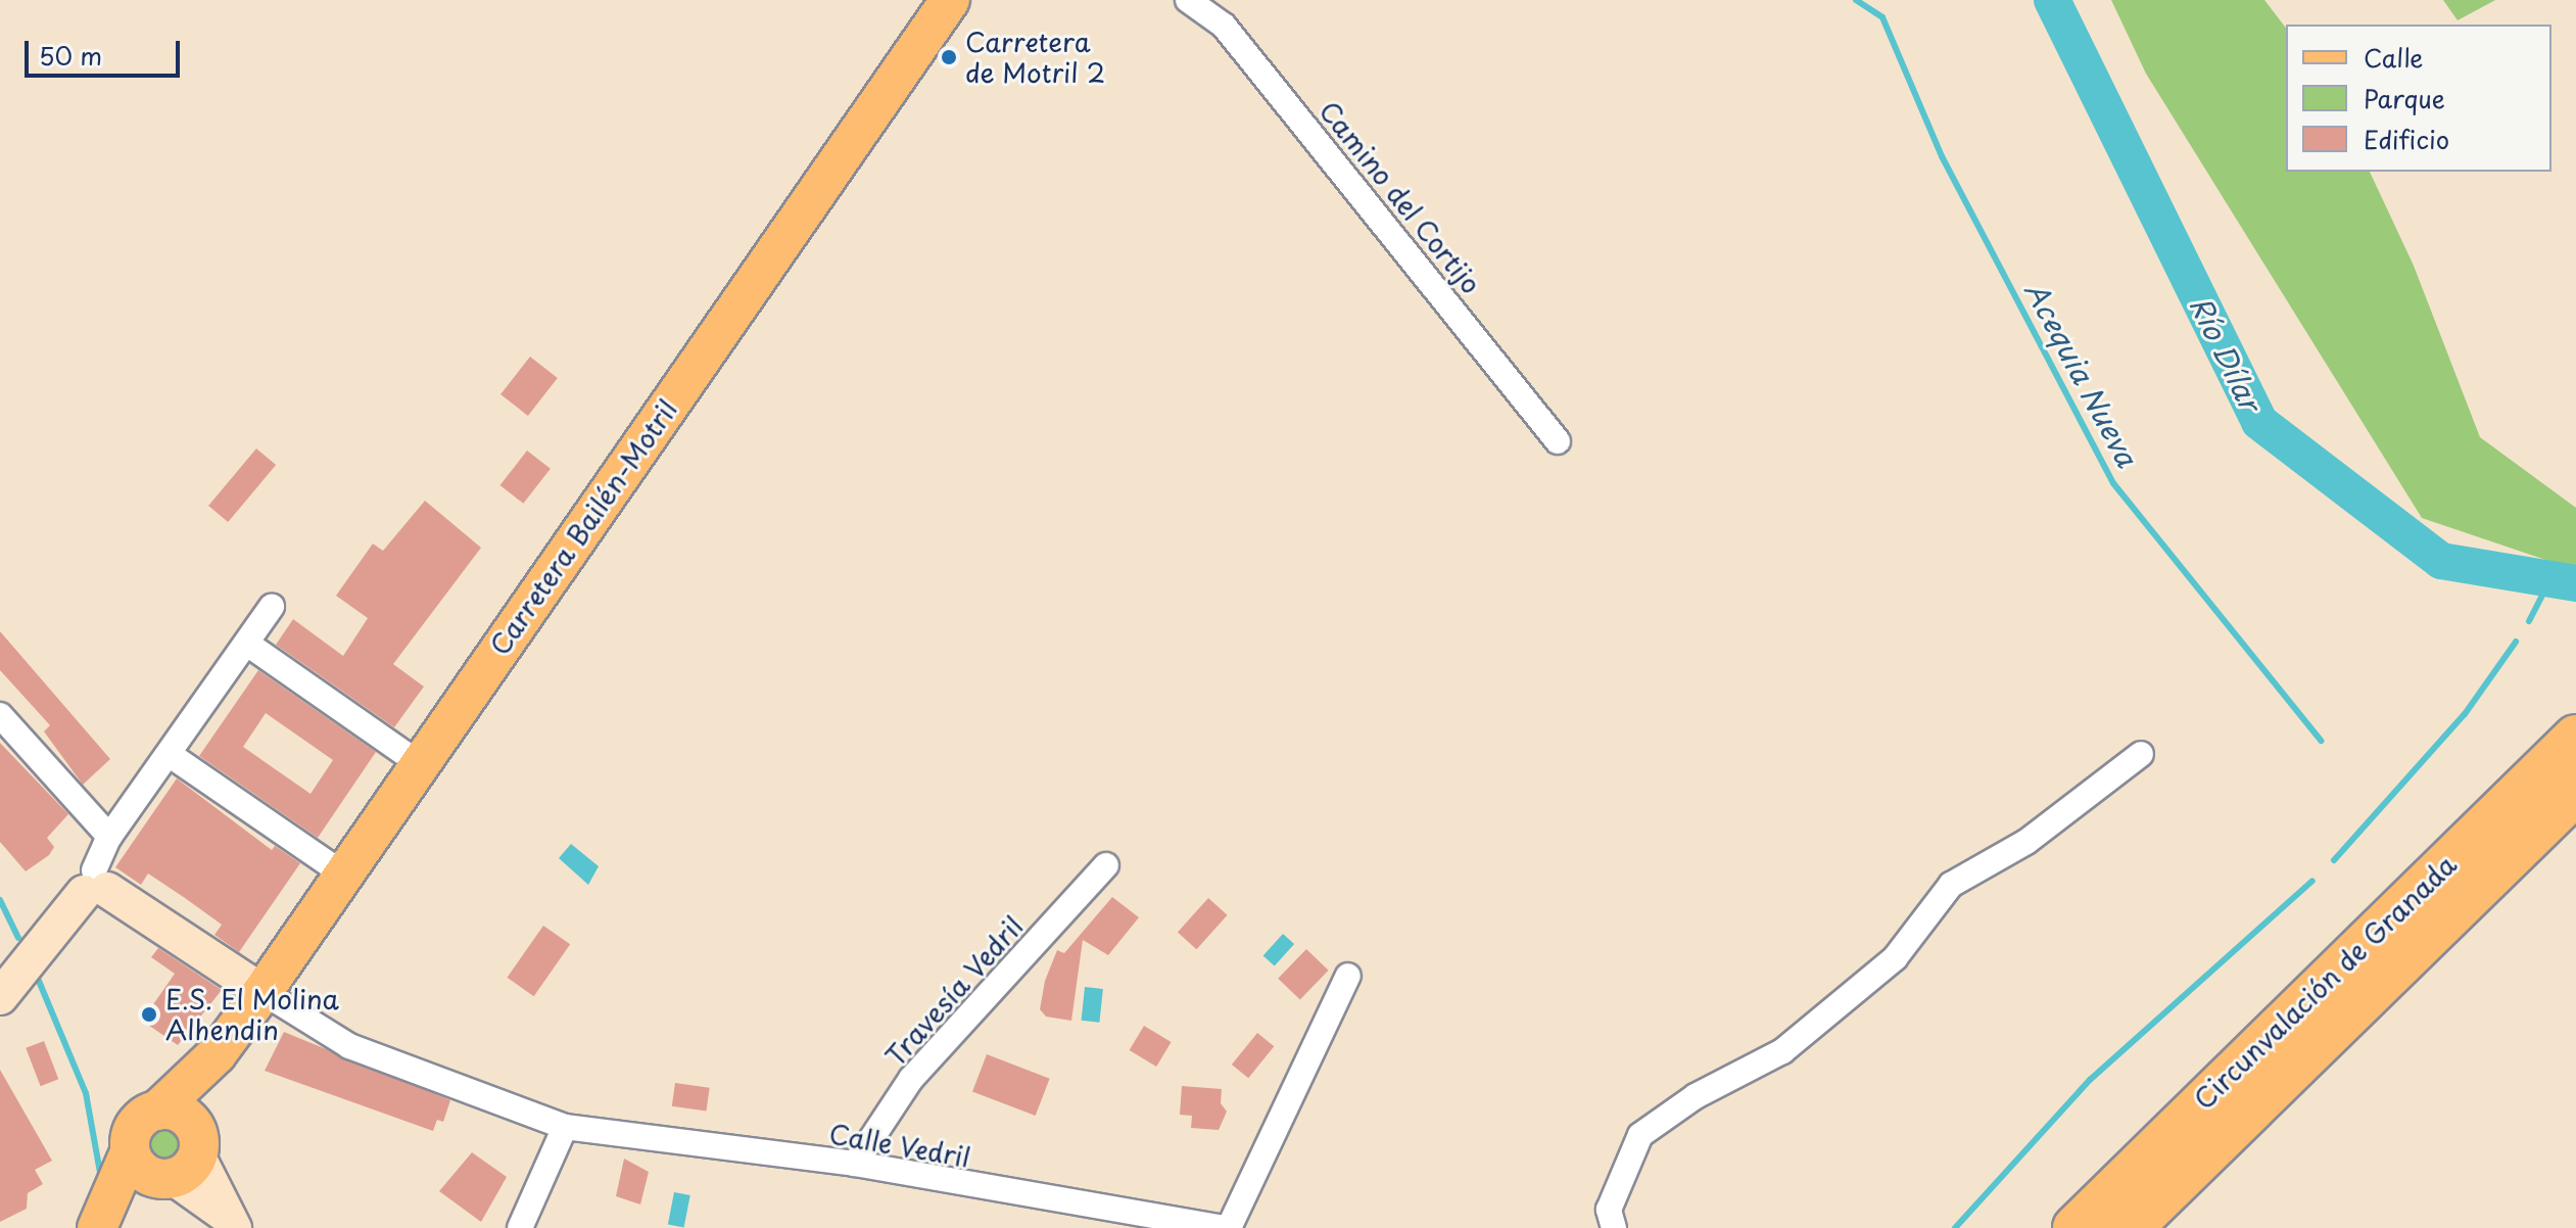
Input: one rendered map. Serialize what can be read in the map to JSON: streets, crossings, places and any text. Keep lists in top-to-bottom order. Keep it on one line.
{"streets":{"highway":["Circunvalación de Granada"],"main road":["Carretera Bailén-Motril"],"street":["Camino del Cortijo","Travesía Vedril","Calle Vedril"]},"crossings":[["Carretera Bailén-Motril","Calle Vedril"],["Travesía Vedril","Calle Vedril"]],"water":["Río Dílar","Acequia Nueva"],"places":["Carretera de Motril 2","E.S. El Molina Alhendin"],"legend":["Calle","Parque","Edificio"],"scale_bar":"50 m"}
